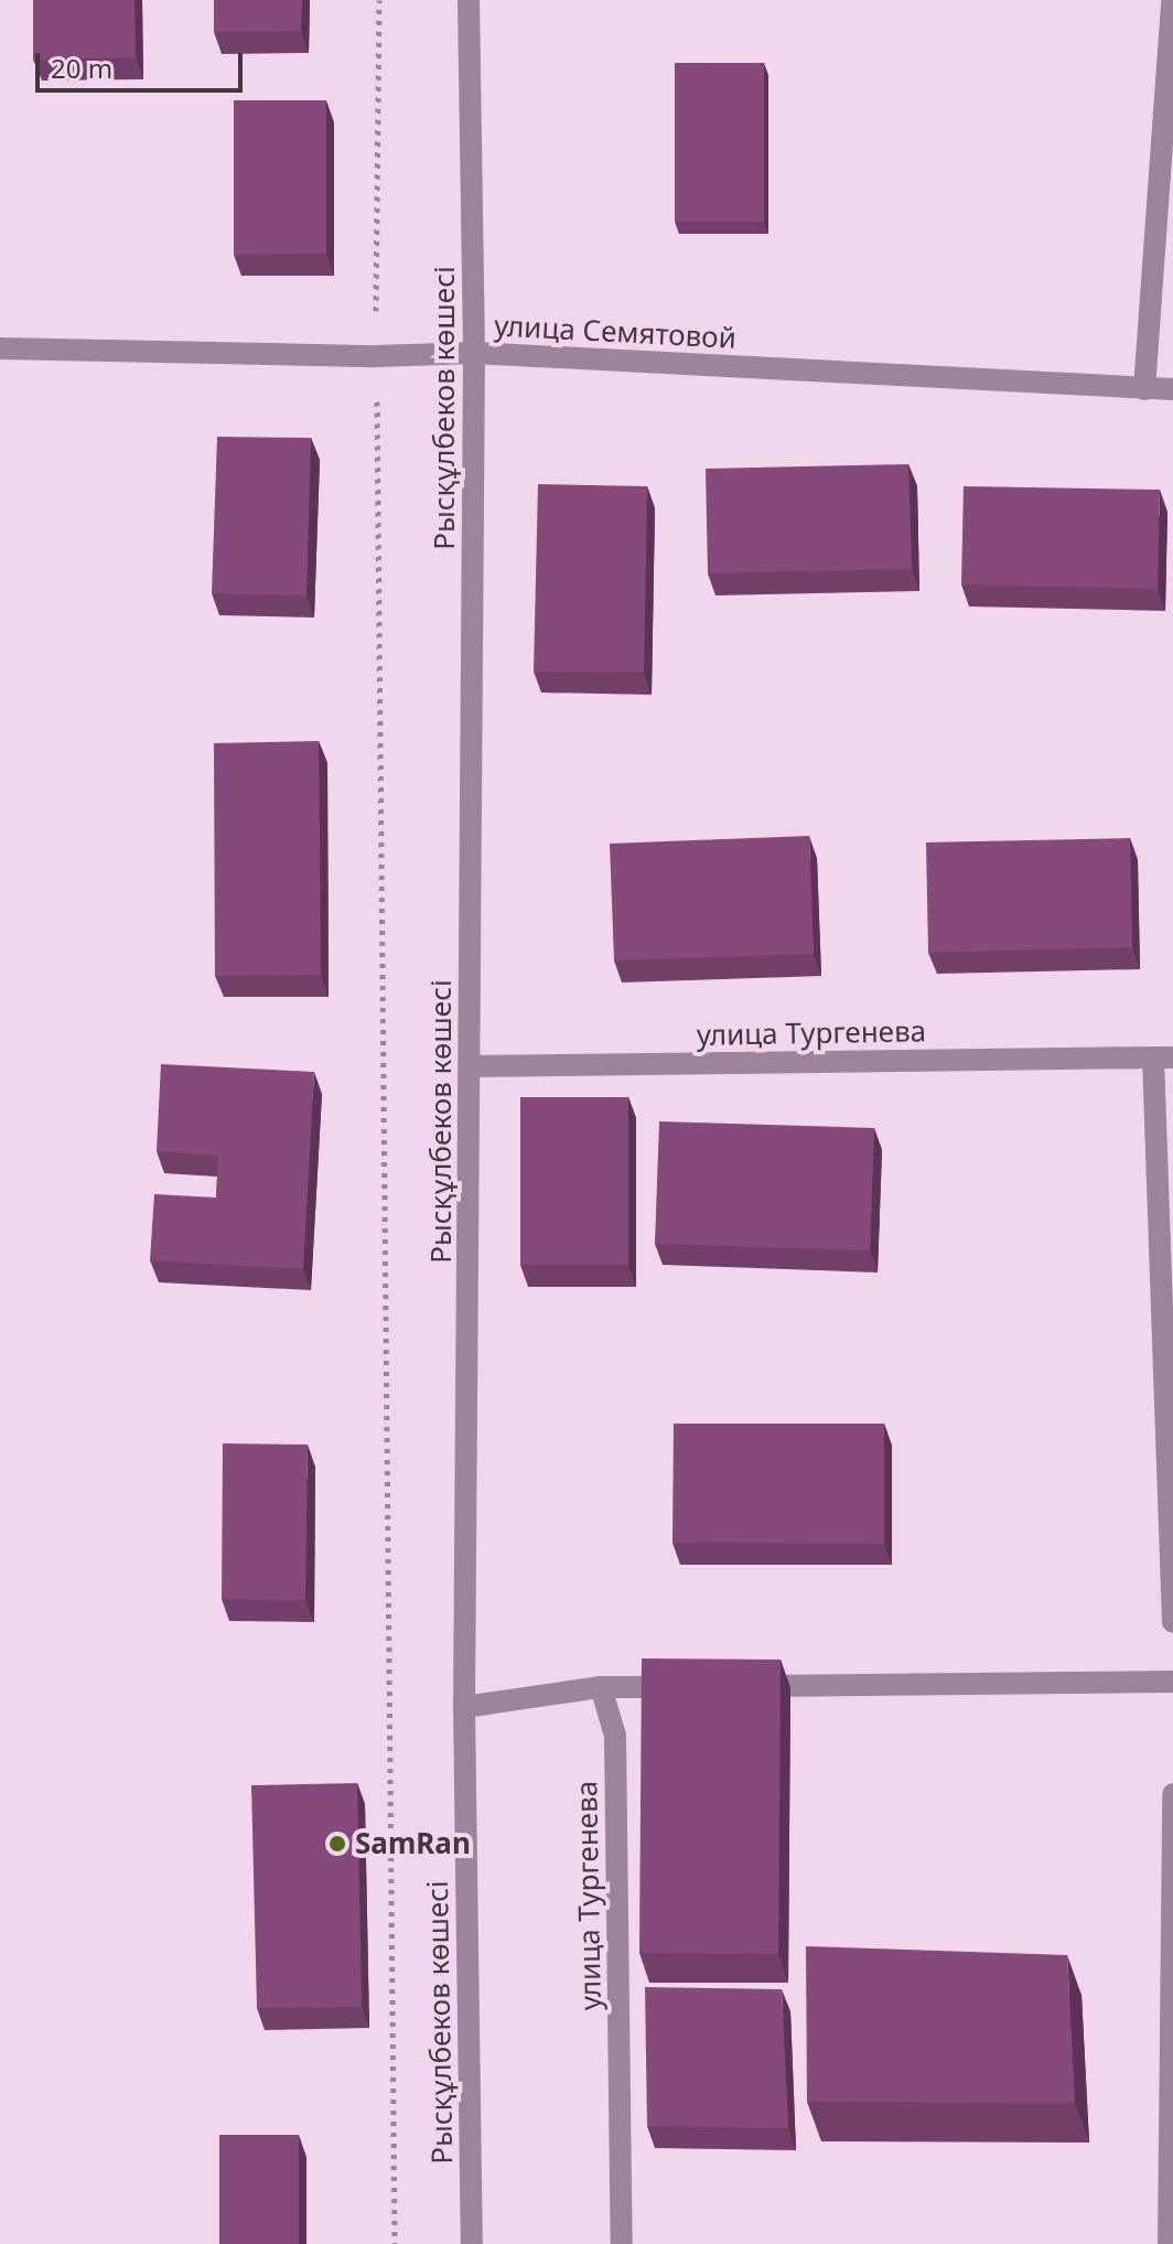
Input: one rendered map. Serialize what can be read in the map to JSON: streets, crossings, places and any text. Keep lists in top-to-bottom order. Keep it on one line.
{"streets":{"street":["улица Семятовой","Рысқұлбеков көшесі","улица Тургенева"]},"crossings":[["улица Семятовой","Рысқұлбеков көшесі"],["Рысқұлбеков көшесі","улица Тургенева"]],"places":["SamRan"],"scale_bar":"20 m"}
